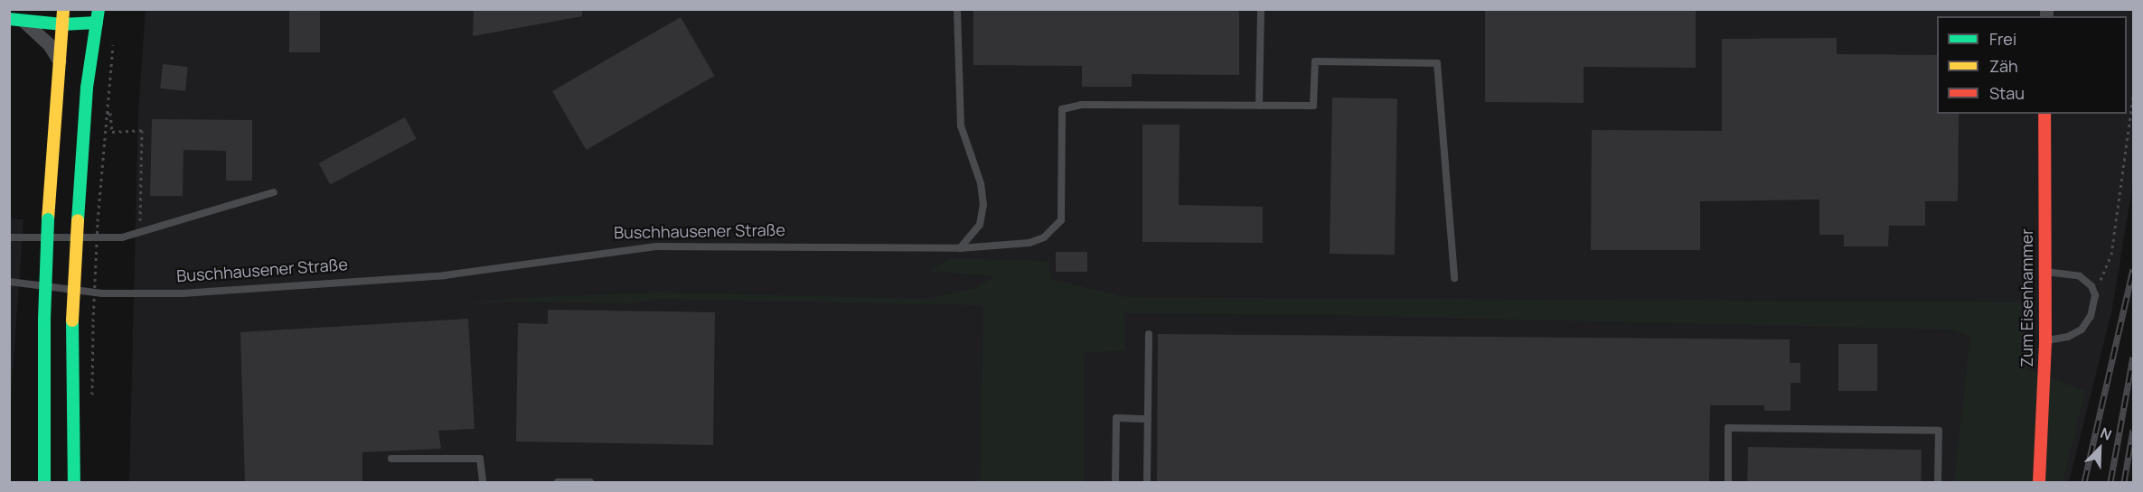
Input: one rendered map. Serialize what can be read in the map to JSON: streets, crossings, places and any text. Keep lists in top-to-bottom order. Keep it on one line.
{"streets":{"main road":["Zum Eisenhammer"],"lane":["Buschhausener Straße"]},"legend":["Frei","Zäh","Stau"],"north":"top right"}
